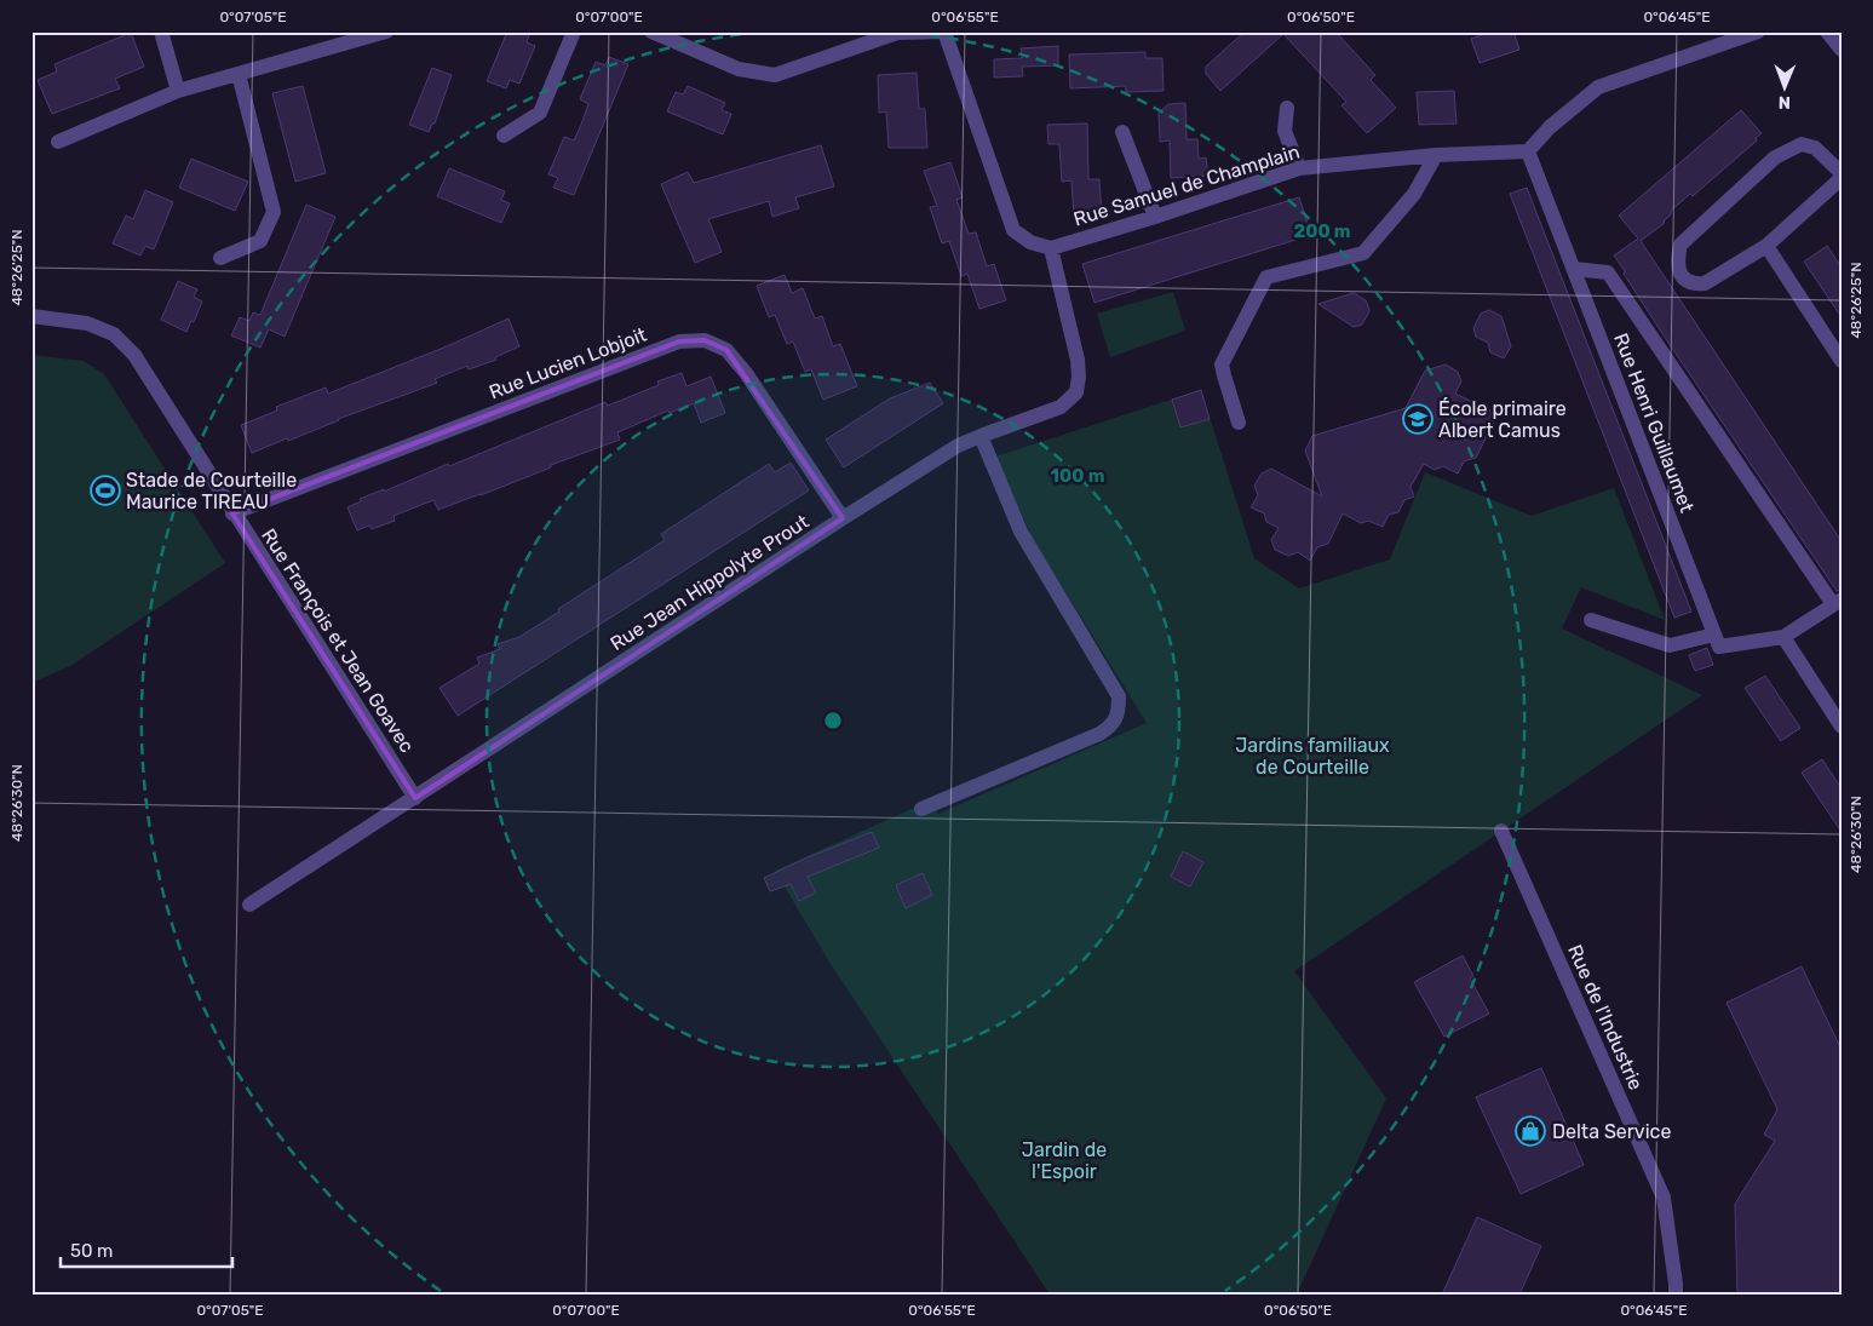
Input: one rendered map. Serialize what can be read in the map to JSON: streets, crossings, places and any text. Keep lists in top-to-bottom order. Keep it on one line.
{"streets":{"street":["Rue Samuel de Champlain","Rue Lucien Lobjoit","Rue Henri Guillaumet","Rue Jean Hippolyte Prout","Rue François et Jean Goavec","Rue de l'Industrie"]},"crossings":[["Rue Samuel de Champlain","Rue Henri Guillaumet"],["Rue Samuel de Champlain","Rue Jean Hippolyte Prout"],["Rue Lucien Lobjoit","Rue Jean Hippolyte Prout"],["Rue Lucien Lobjoit","Rue François et Jean Goavec"],["Rue Jean Hippolyte Prout","Rue François et Jean Goavec"]],"parks":["Jardins familiaux de Courteille","Jardin de l'Espoir"],"places":{"school or university":["École primaire Albert Camus"],"sports":["Stade de Courteille Maurice TIREAU"],"shop":["Delta Service"]},"scale_bar":"50 m","north":"bottom","coordinates":["0°07'05\"E","0°07'00\"E","0°06'55\"E","0°06'50\"E","0°06'45\"E","48°26'25\"N","48°26'30\"N"],"rings":["200 m","100 m"]}
